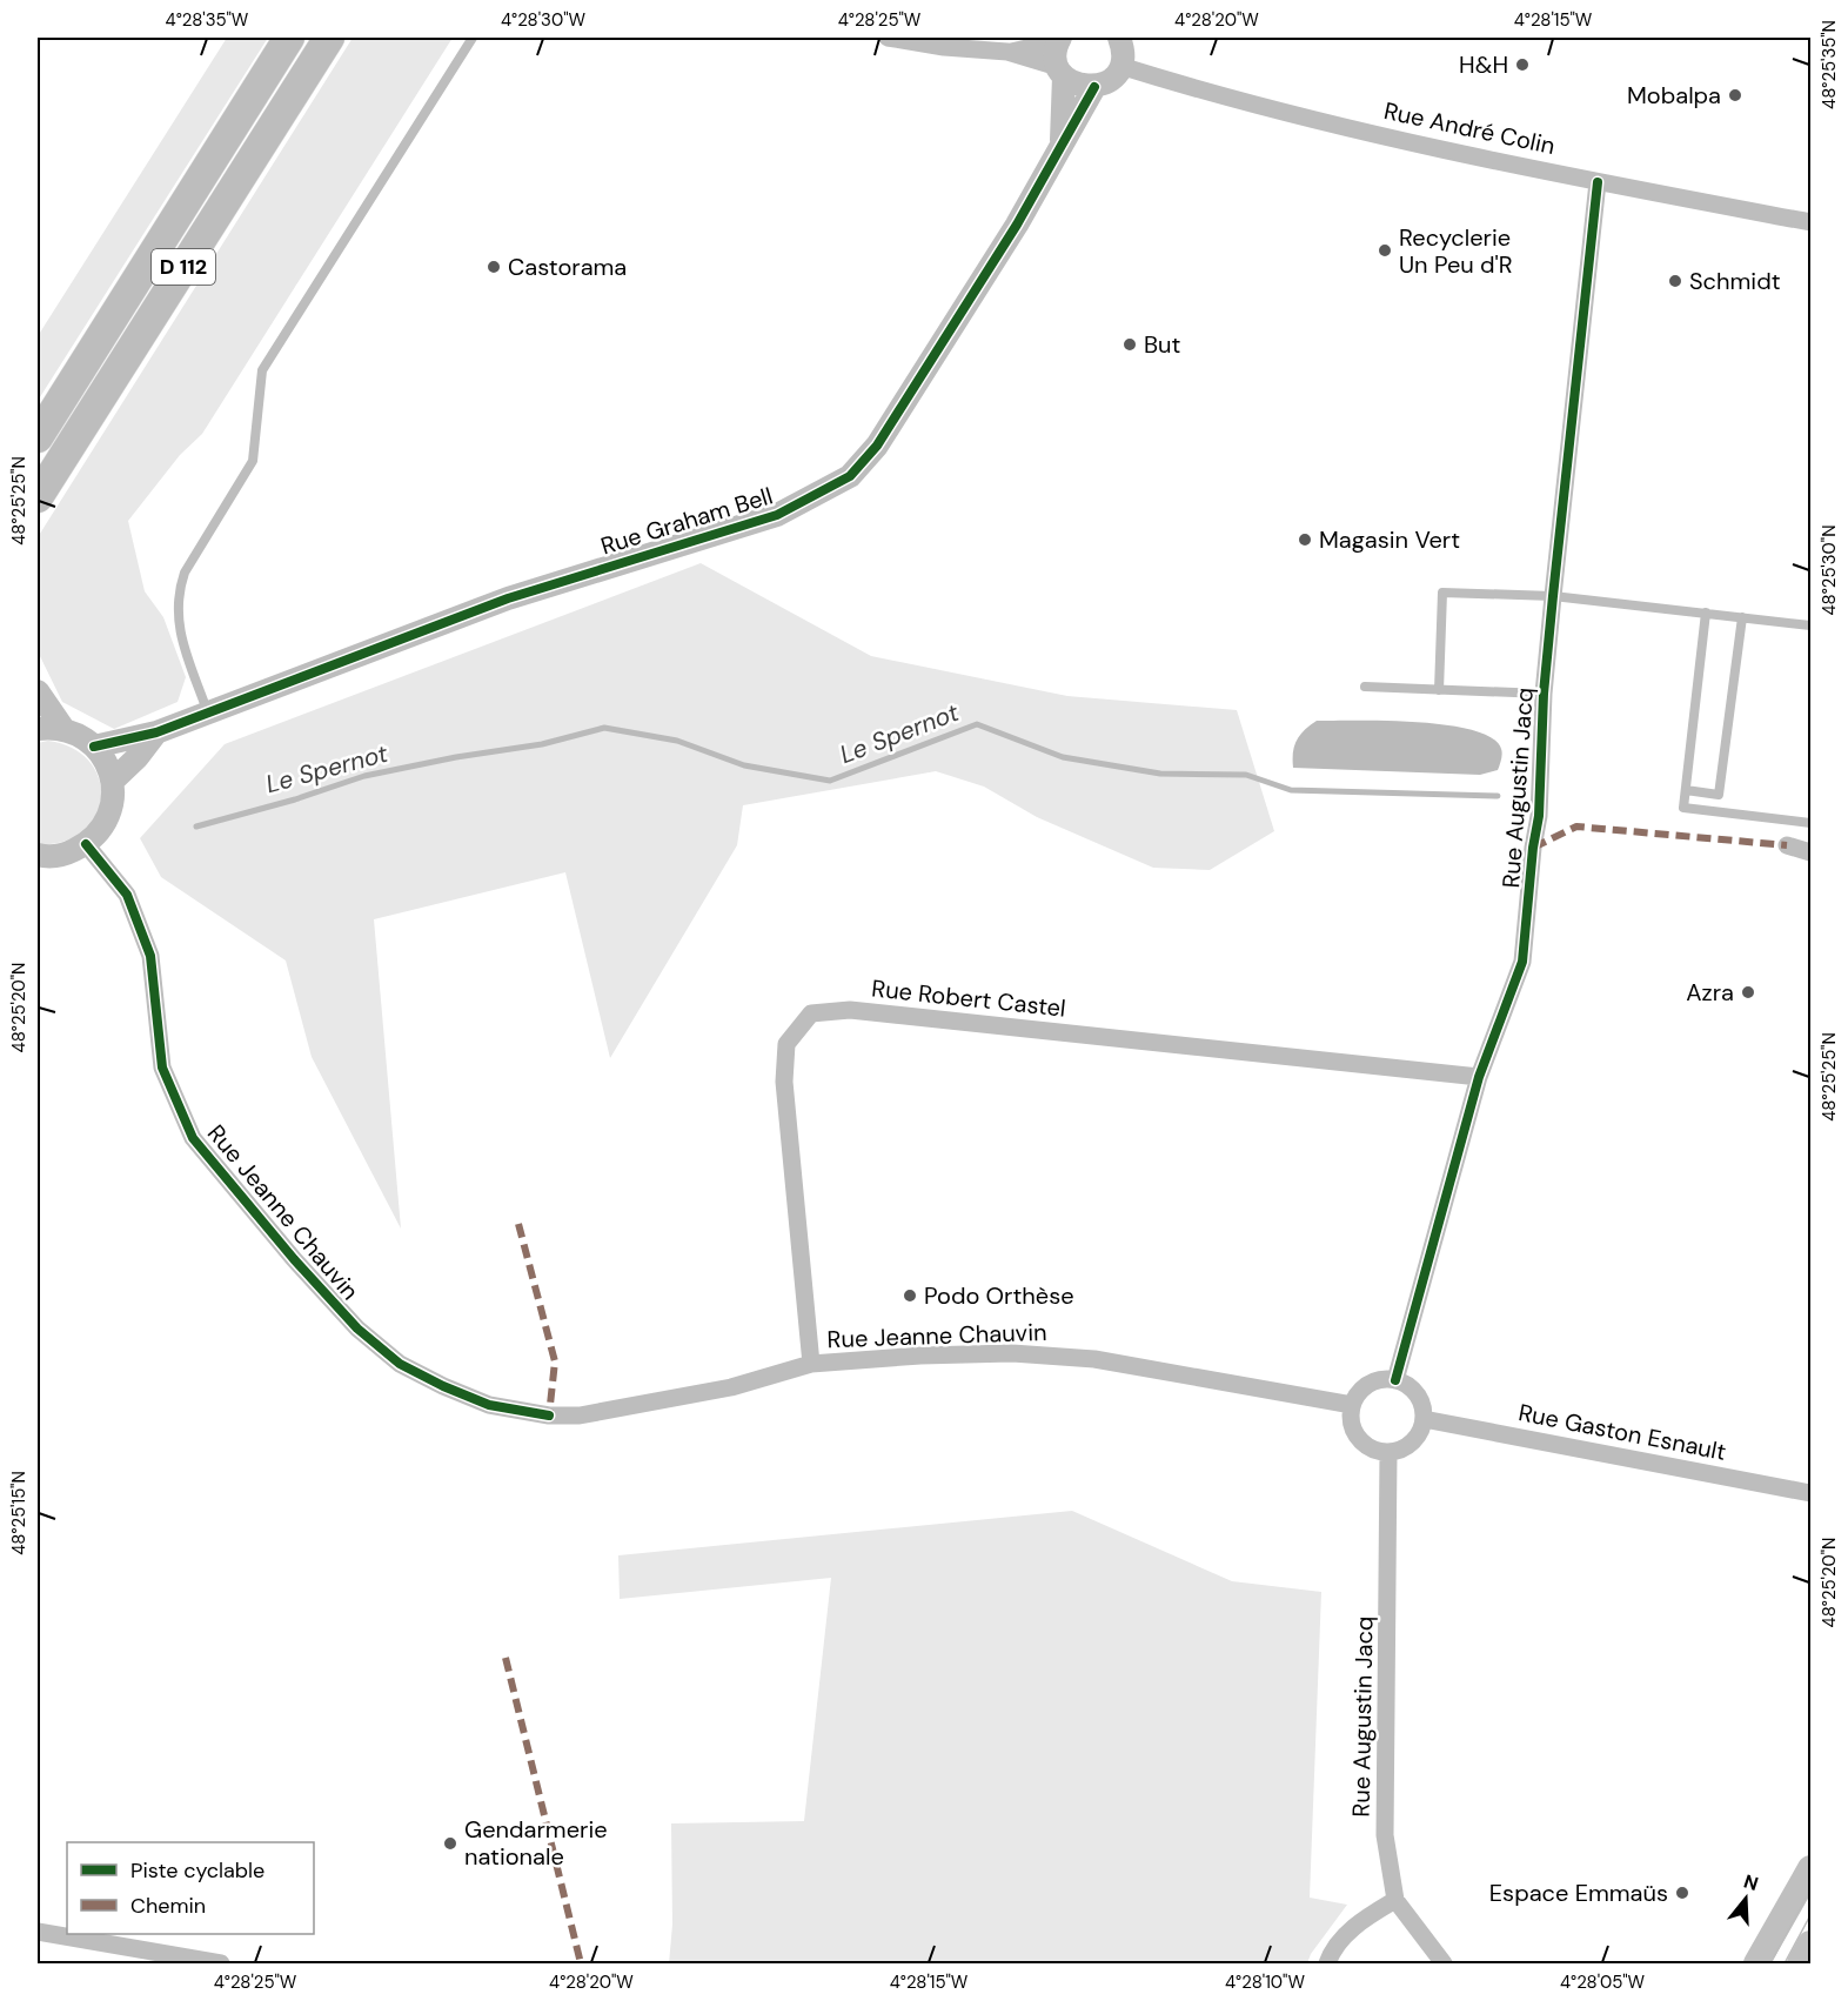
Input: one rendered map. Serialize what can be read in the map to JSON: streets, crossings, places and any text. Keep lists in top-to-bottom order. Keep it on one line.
{"streets":{"highway":["D 112"],"street":["Rue André Colin","Rue Graham Bell","Rue Augustin Jacq","Rue Robert Castel","Rue Jeanne Chauvin","Rue Gaston Esnault"]},"crossings":[["Rue André Colin","Rue Graham Bell"],["Rue André Colin","Rue Augustin Jacq"],["Rue Augustin Jacq","Rue Robert Castel"],["Rue Augustin Jacq","Rue Jeanne Chauvin"],["Rue Augustin Jacq","Rue Gaston Esnault"],["Rue Robert Castel","Rue Jeanne Chauvin"],["Rue Jeanne Chauvin","Rue Gaston Esnault"]],"water":["Le Spernot"],"places":["H&H","Mobalpa","Recyclerie Un Peu d'R","Castorama","Schmidt","But","Magasin Vert","Azra","Podo Orthèse","Gendarmerie nationale","Espace Emmaüs"],"legend":["Piste cyclable","Chemin"],"north":"top","coordinates":["4°28'35\"W","4°28'30\"W","4°28'25\"W","4°28'20\"W","4°28'15\"W","48°25'35\"N","48°25'25\"N","48°25'30\"N","48°25'20\"N","48°25'15\"N","4°28'10\"W","4°28'05\"W"]}
